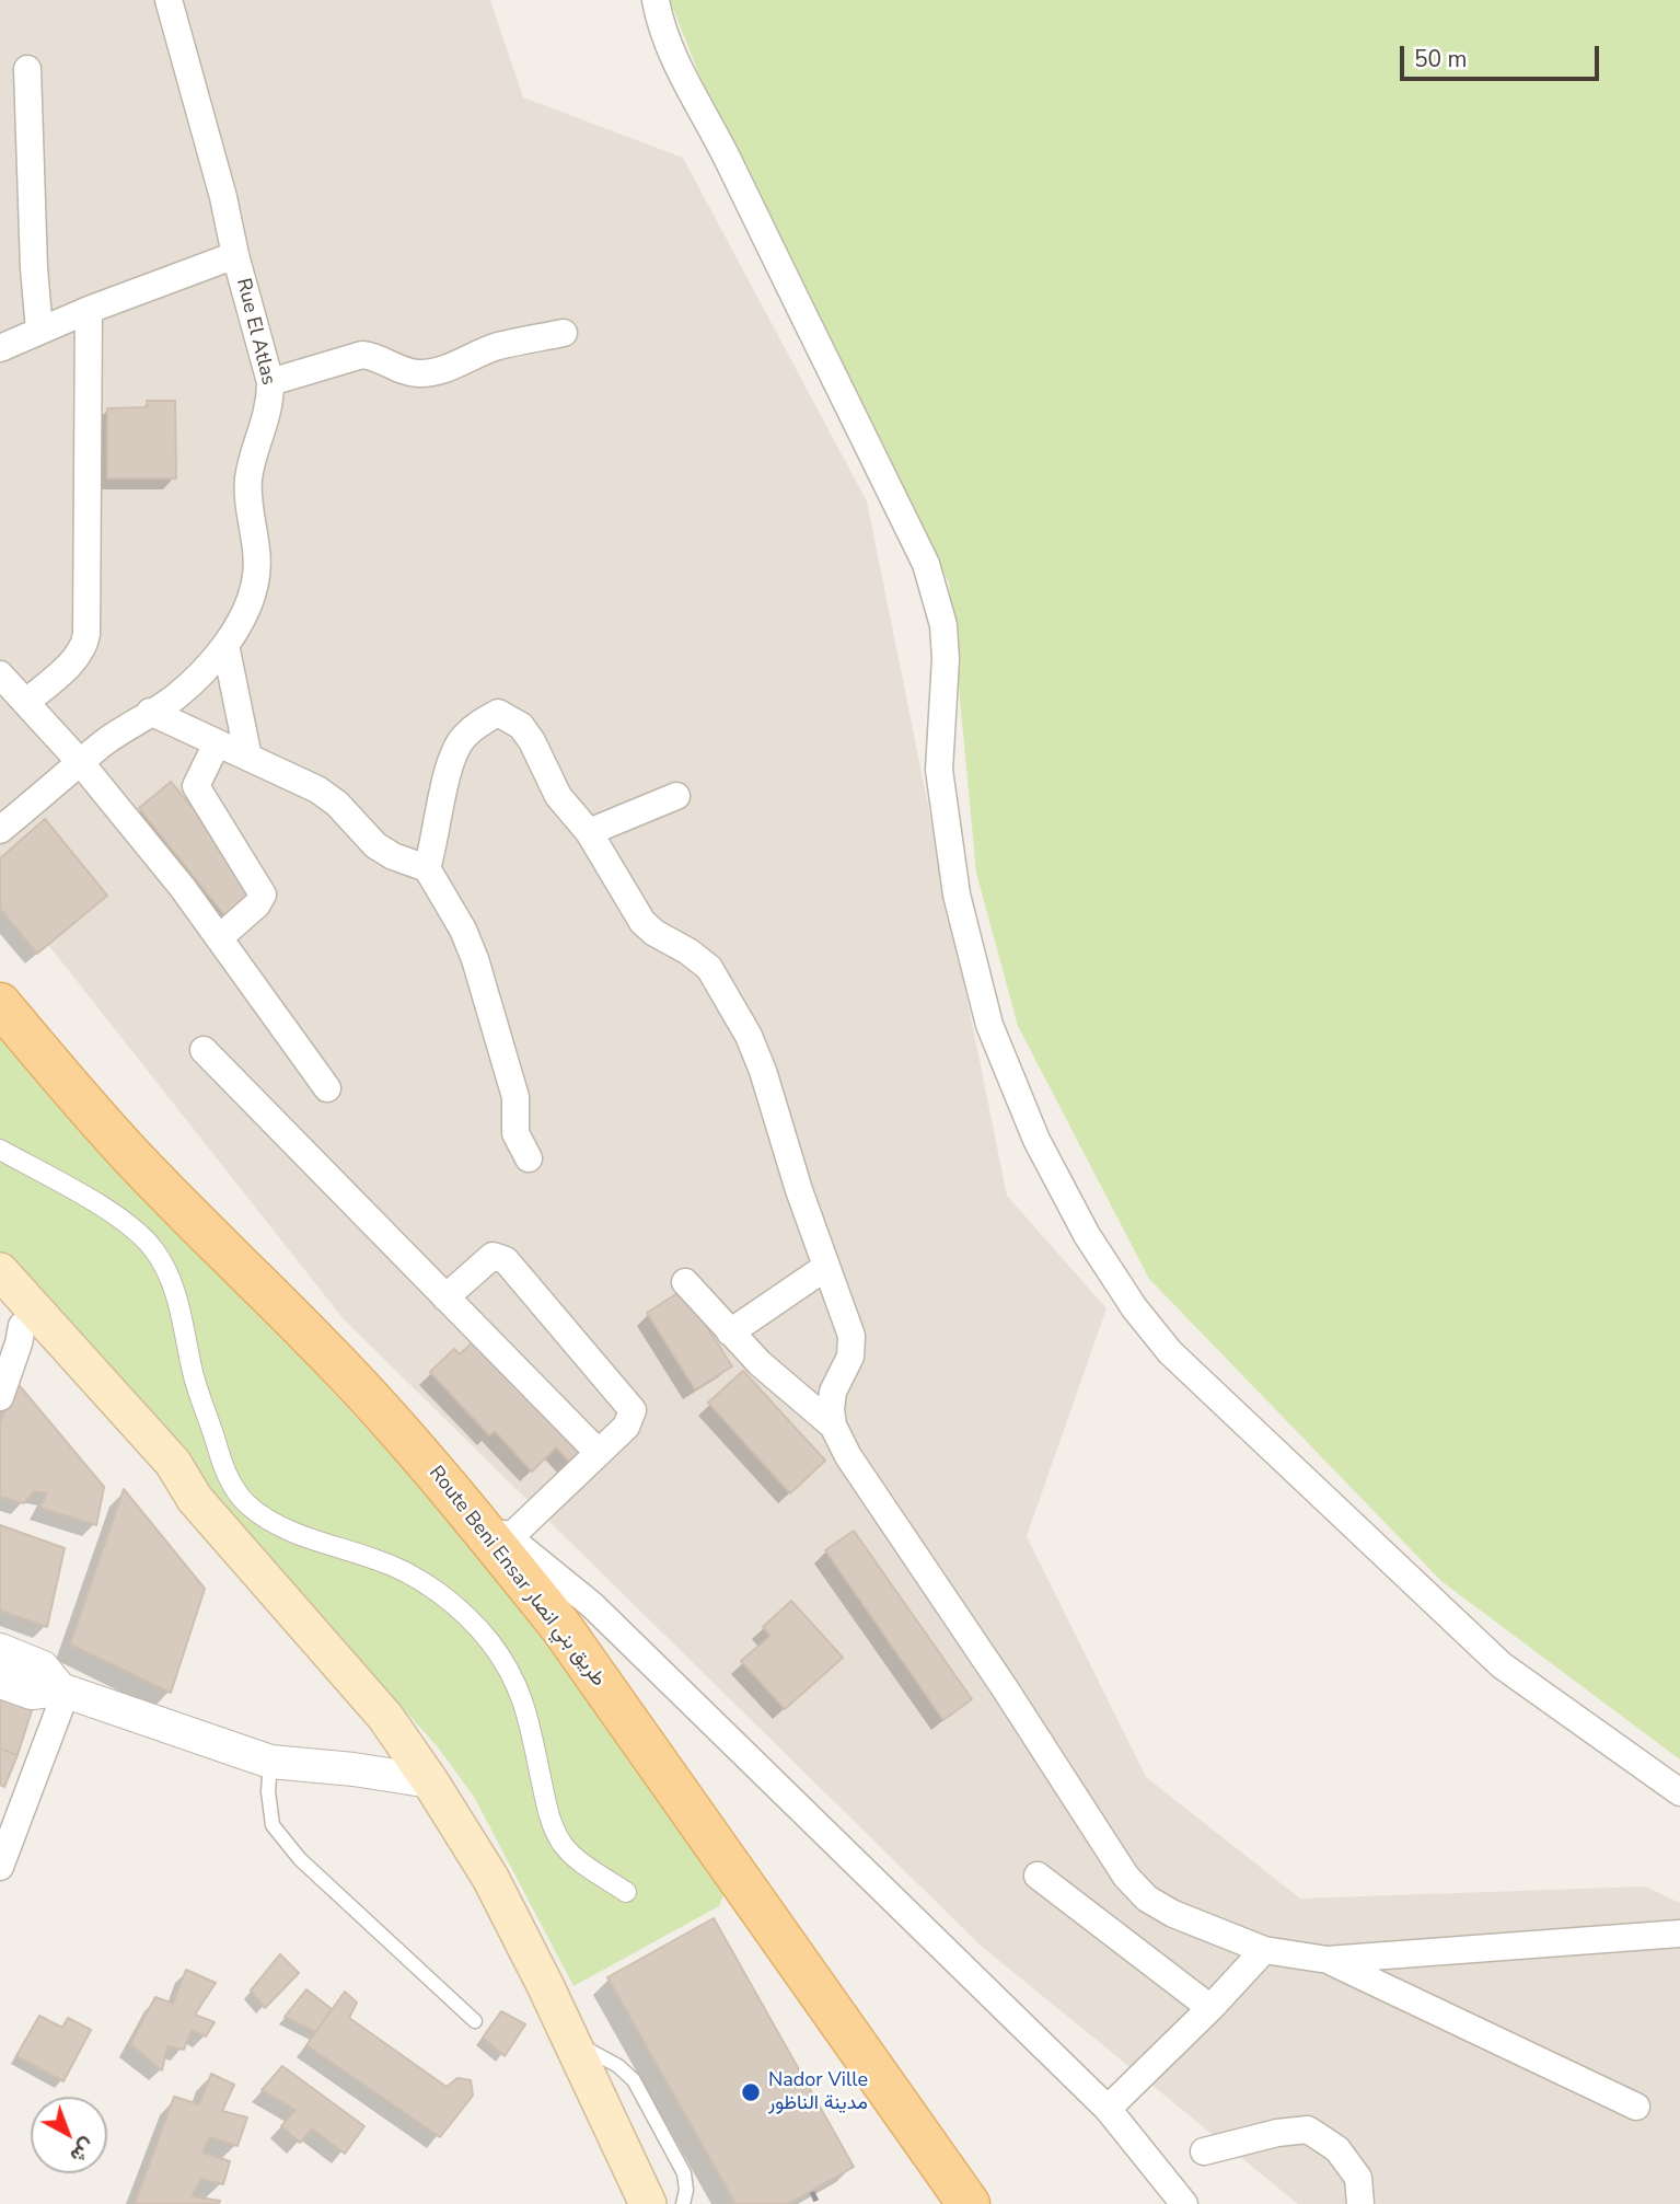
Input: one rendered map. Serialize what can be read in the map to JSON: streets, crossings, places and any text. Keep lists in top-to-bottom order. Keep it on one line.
{"streets":{"main road":["Route Beni Ensar طريق بني انصار"],"street":["Rue El Atlas"]},"places":["Nador Ville مدينة الناظور"],"scale_bar":"50 m","north":"bottom right"}
